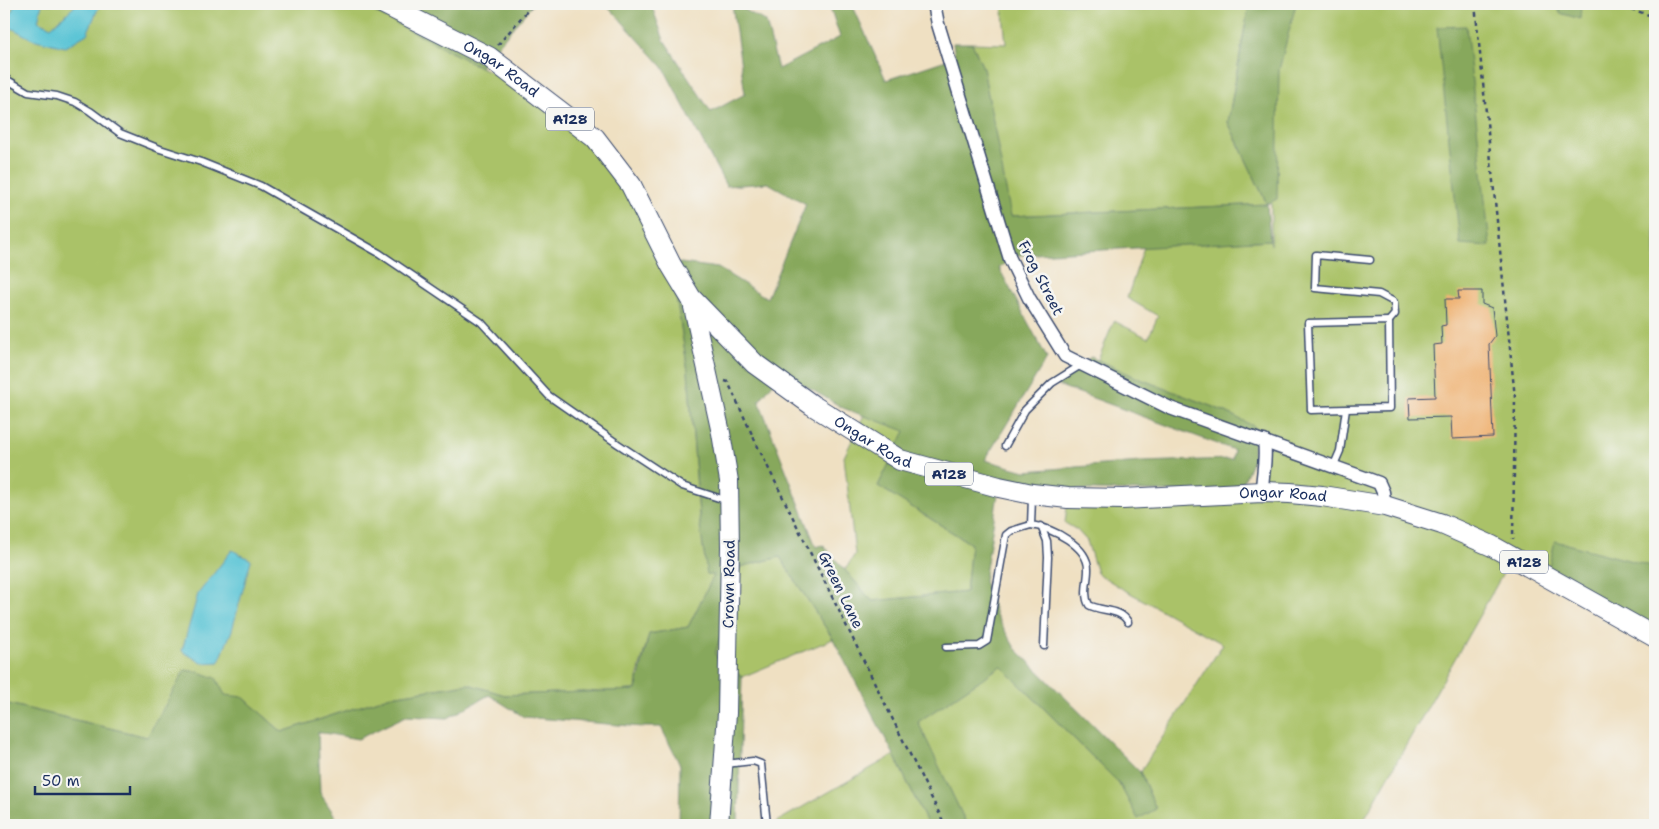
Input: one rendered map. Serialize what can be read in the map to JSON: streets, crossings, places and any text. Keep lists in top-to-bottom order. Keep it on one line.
{"streets":{"main road":["Ongar Road","A128"],"street":["Frog Street","Crown Road"],"path":["Green Lane"]},"crossings":[["Ongar Road","Frog Street"],["Ongar Road","Crown Road"],["Crown Road","Green Lane"]],"scale_bar":"50 m"}
